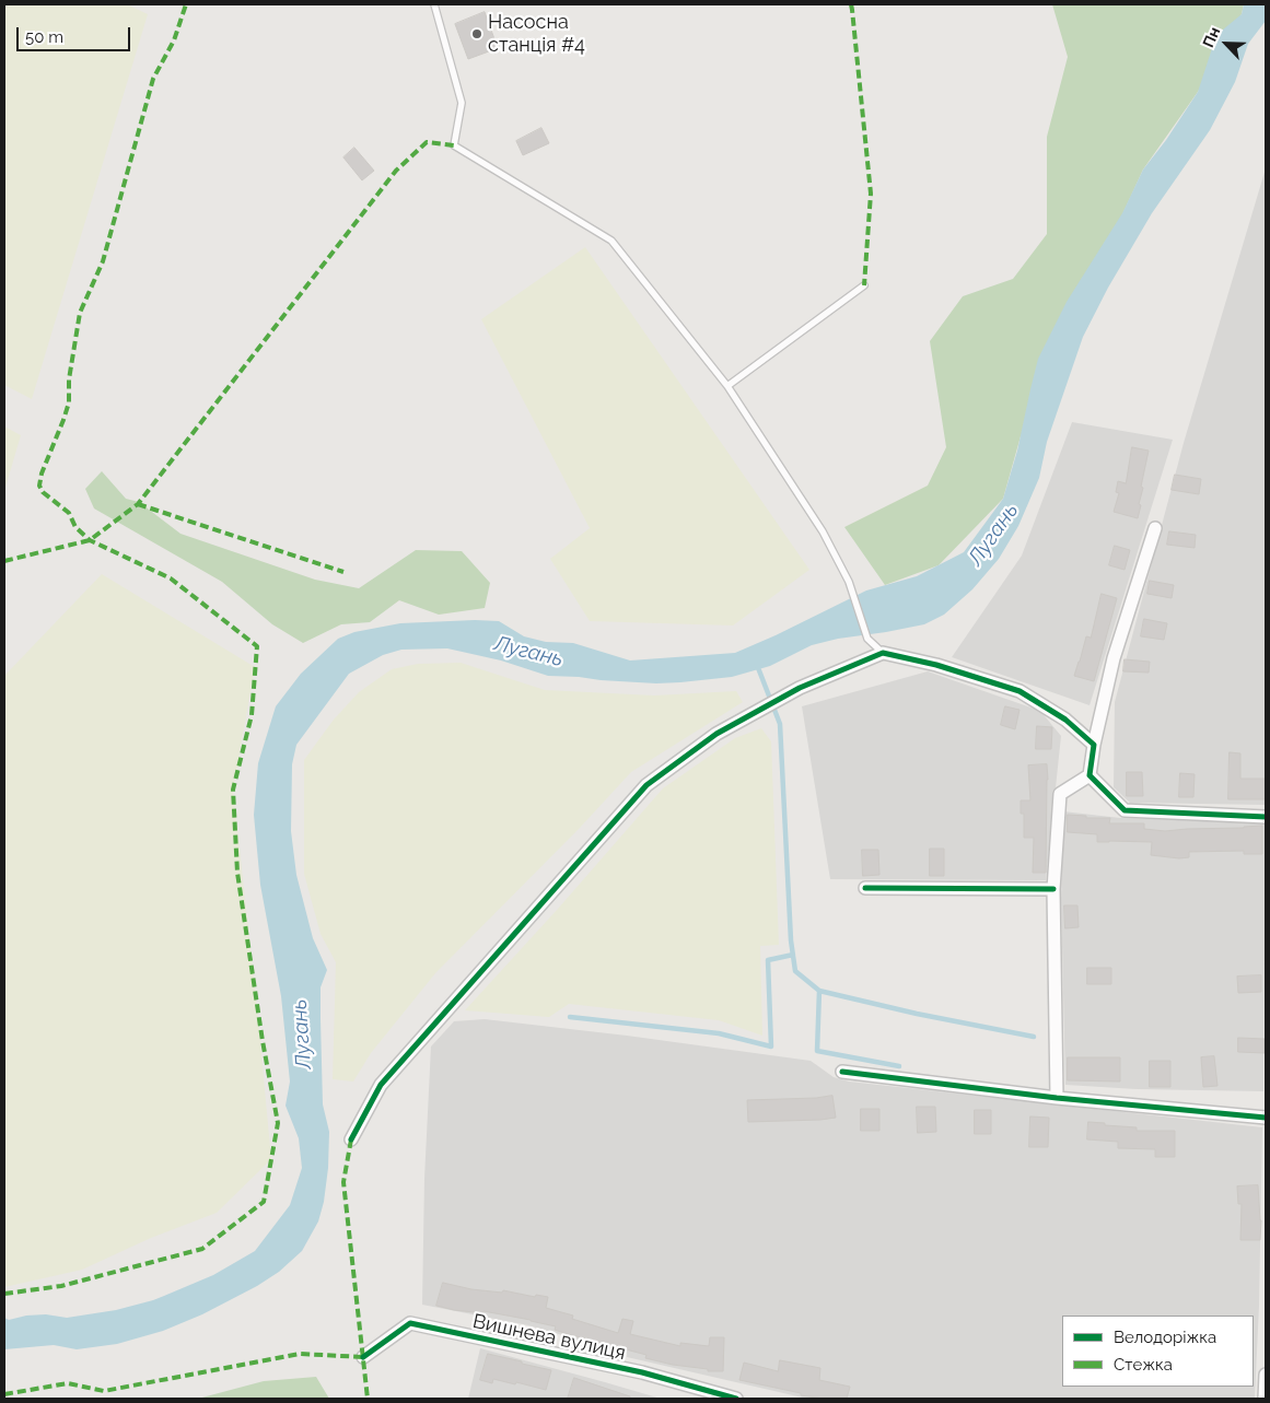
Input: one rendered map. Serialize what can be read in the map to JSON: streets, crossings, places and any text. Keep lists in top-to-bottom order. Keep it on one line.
{"streets":{"street":["Вишнева вулиця"]},"water":["Лугань"],"places":["Насосна станція #4"],"legend":["Велодоріжка","Стежка"],"scale_bar":"50 m","north":"top left"}
